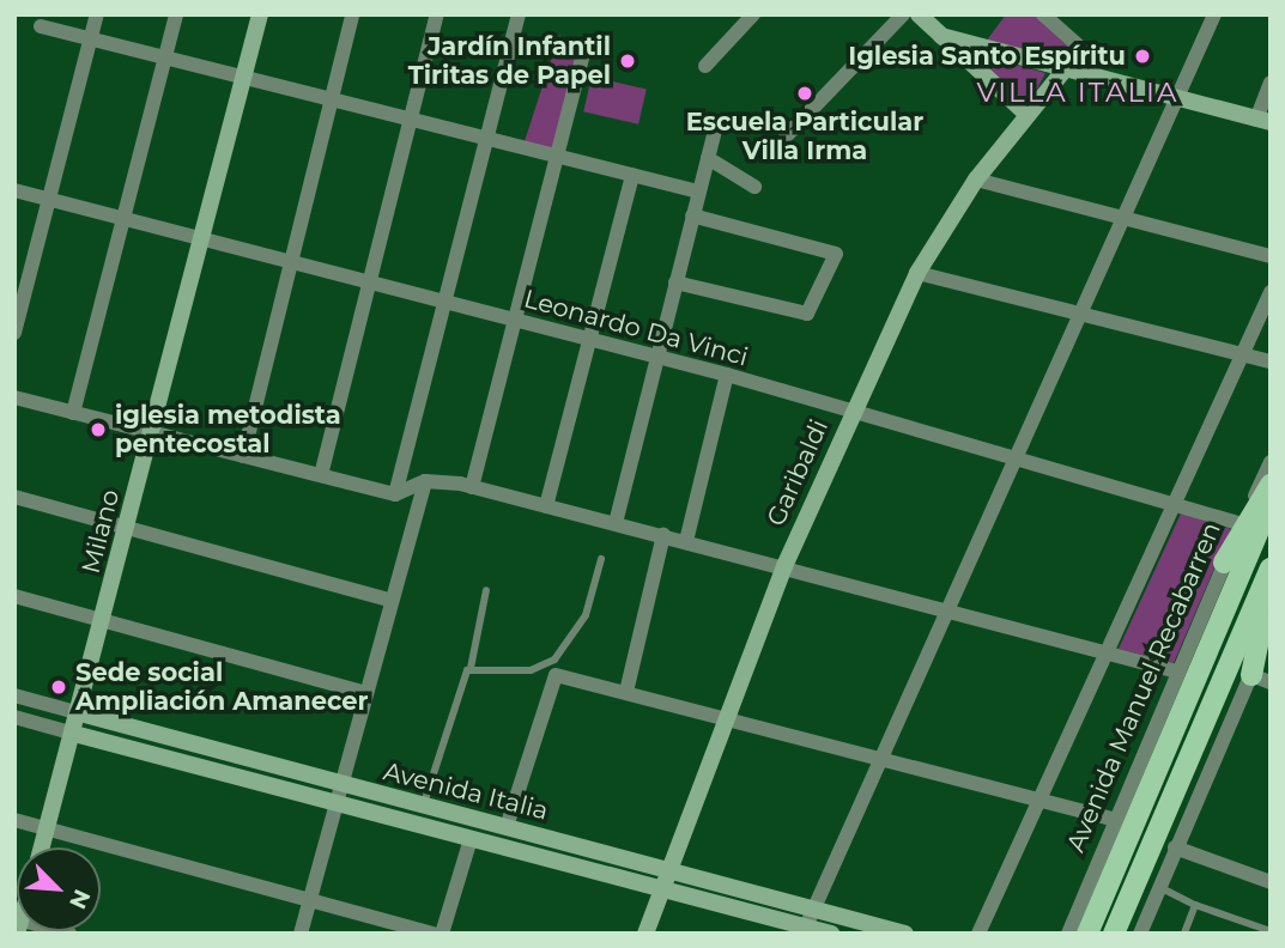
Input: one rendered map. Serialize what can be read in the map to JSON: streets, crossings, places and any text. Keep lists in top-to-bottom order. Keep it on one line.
{"streets":{"main road":["Avenida Manuel Recabarren"],"street":["Leonardo Da Vinci","Garibaldi","Milano","Avenida Italia"]},"crossings":[["Leonardo Da Vinci","Garibaldi"],["Leonardo Da Vinci","Milano"],["Leonardo Da Vinci","Avenida Manuel Recabarren"],["Garibaldi","Avenida Italia"],["Milano","Avenida Italia"]],"districts":["VILLA ITALIA"],"places":["Iglesia Santo Espíritu","Jardín Infantil Tiritas de Papel","Escuela Particular Villa Irma","iglesia metodista pentecostal","Sede social Ampliación Amanecer"],"north":"bottom right"}
